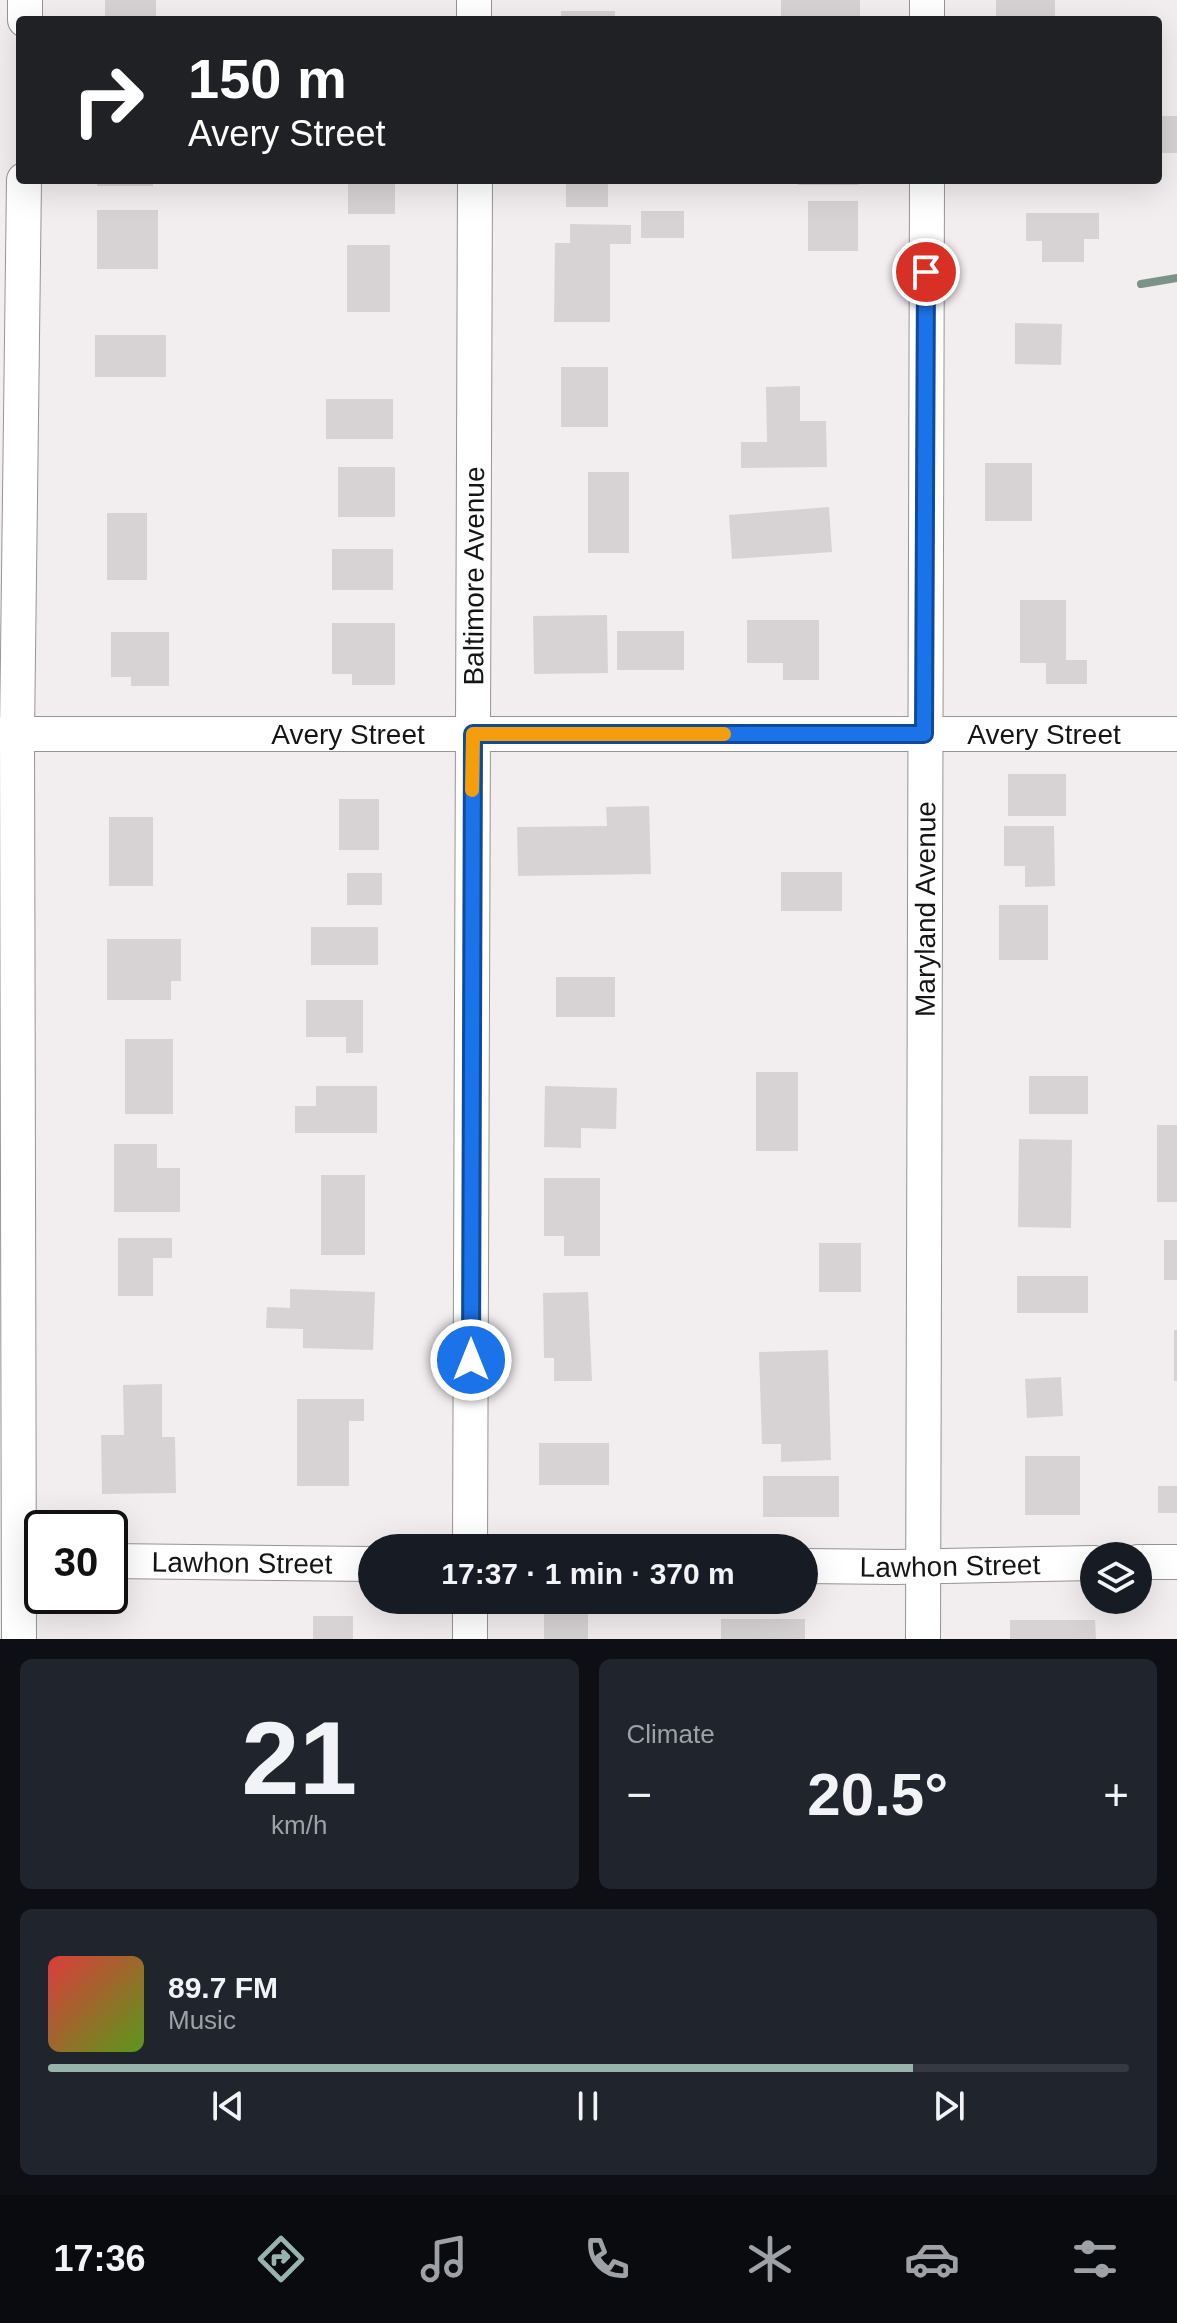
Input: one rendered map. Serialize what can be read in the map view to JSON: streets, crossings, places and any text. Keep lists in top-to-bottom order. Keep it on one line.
{"streets":{"street":["Baltimore Avenue","Avery Street","Maryland Avenue","Lawhon Street"]},"crossings":[["Baltimore Avenue","Avery Street"],["Avery Street","Maryland Avenue"],["Maryland Avenue","Lawhon Street"]],"page":{"turn":["150 m","Avery Street"],"limit":"30","trip":"17:37 · 1 min · 370 m","tile":[["21","km/h"],"Climate"],"heat":["−","20.5°","+"],"song":["89.7 FM","Music"],"tabs":"17:36"}}
